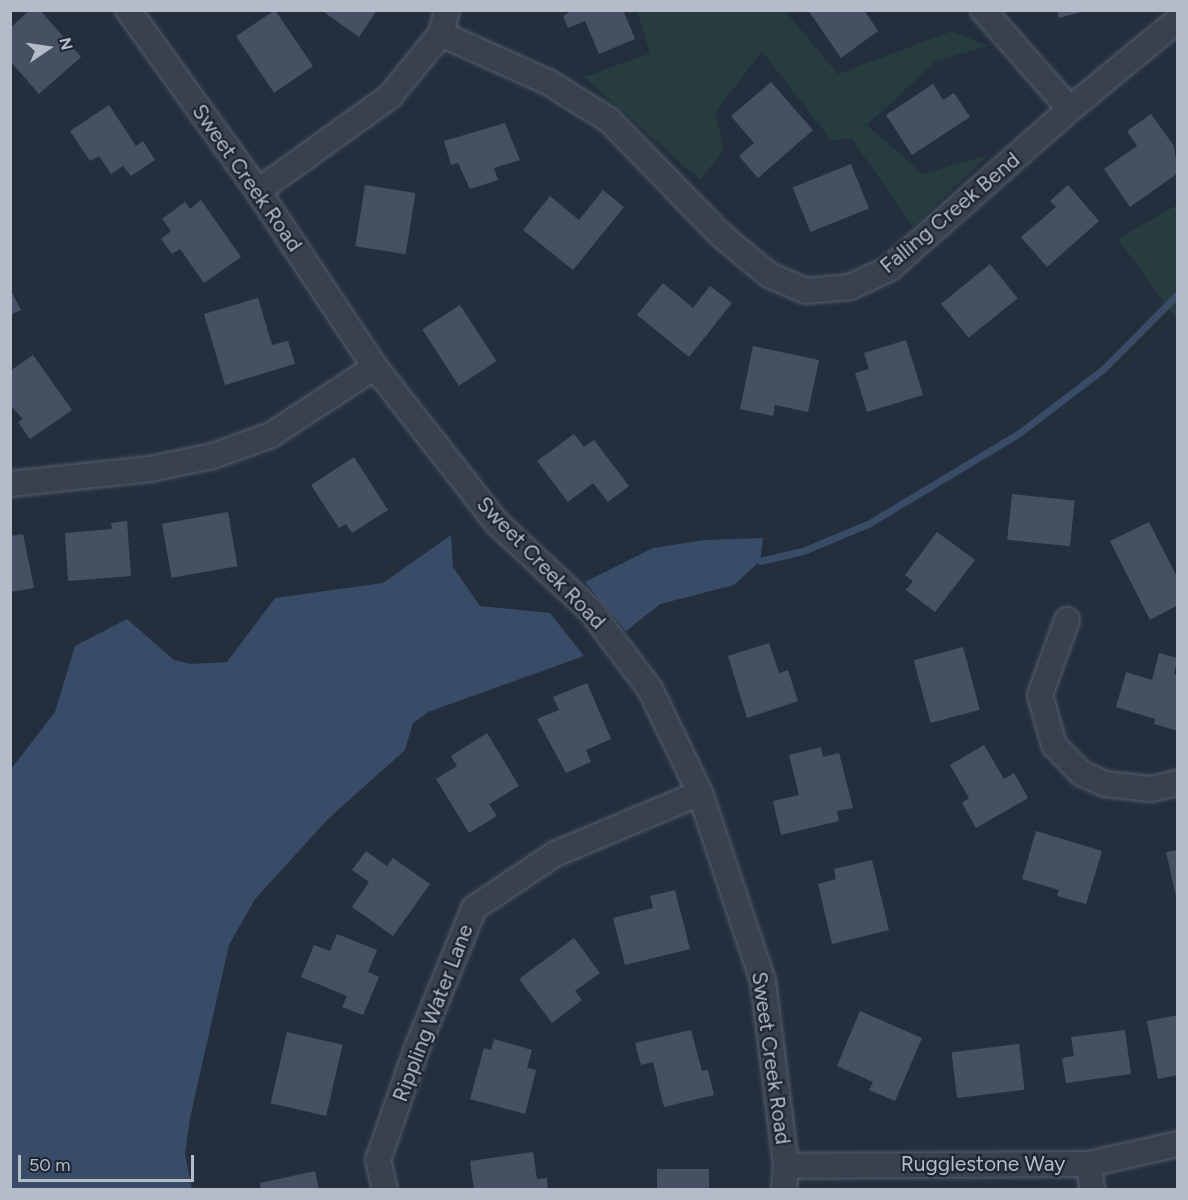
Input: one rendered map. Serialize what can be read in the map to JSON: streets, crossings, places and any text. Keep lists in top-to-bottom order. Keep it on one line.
{"streets":{"street":["Sweet Creek Road","Falling Creek Bend","Rippling Water Lane","Rugglestone Way"]},"crossings":[["Sweet Creek Road","Rippling Water Lane"],["Sweet Creek Road","Rugglestone Way"]],"scale_bar":"50 m","north":"right"}
